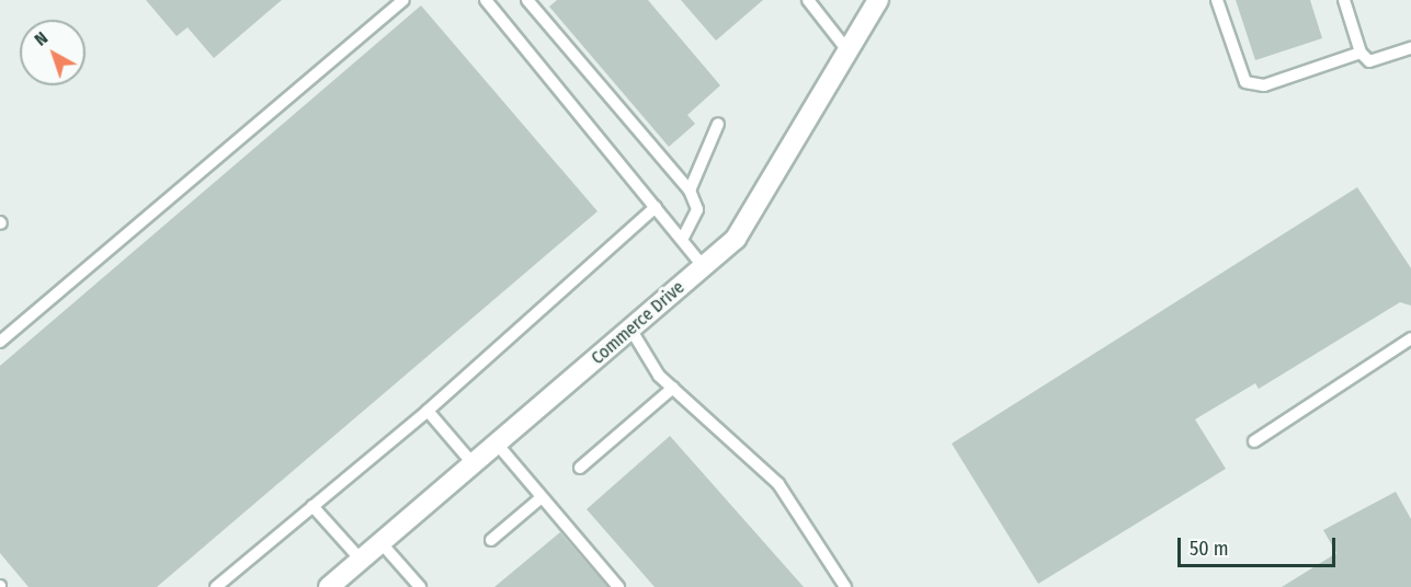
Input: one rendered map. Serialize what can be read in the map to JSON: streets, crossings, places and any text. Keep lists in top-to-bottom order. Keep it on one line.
{"streets":{"street":["Commerce Drive"]},"scale_bar":"50 m","north":"top left"}
